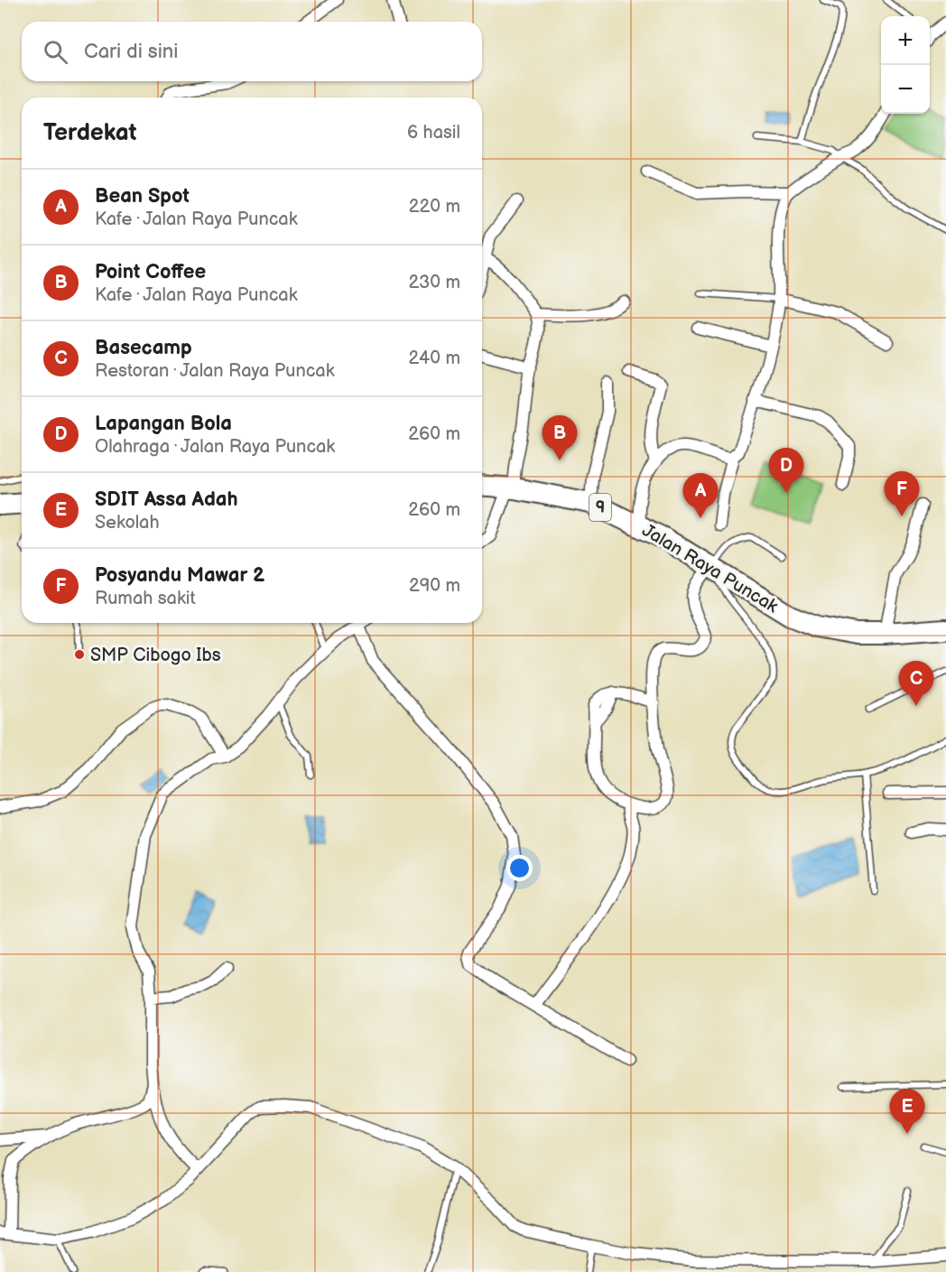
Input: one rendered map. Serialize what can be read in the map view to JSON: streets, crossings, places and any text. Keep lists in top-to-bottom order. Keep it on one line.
{"streets":{"highway":["9","Jalan Raya Puncak"]},"places":["SMP Cibogo Ibs"],"page":{"map_buttons":["+","−"],"search":"Cari di sini","heading":["Terdekat","6 hasil"],"list":[{"mark":"A","name":"Bean Spot","note":"Kafe · Jalan Raya Puncak","value":"220 m"},{"mark":"B","name":"Point Coffee","note":"Kafe · Jalan Raya Puncak","value":"230 m"},{"mark":"C","name":"Basecamp","note":"Restoran · Jalan Raya Puncak","value":"240 m"},{"mark":"D","name":"Lapangan Bola","note":"Olahraga · Jalan Raya Puncak","value":"260 m"},{"mark":"E","name":"SDIT Assa Adah","note":"Sekolah","value":"260 m"},{"mark":"F","name":"Posyandu Mawar 2","note":"Rumah sakit","value":"290 m"}],"pins":["B","D","F","A","C","E"]}}
